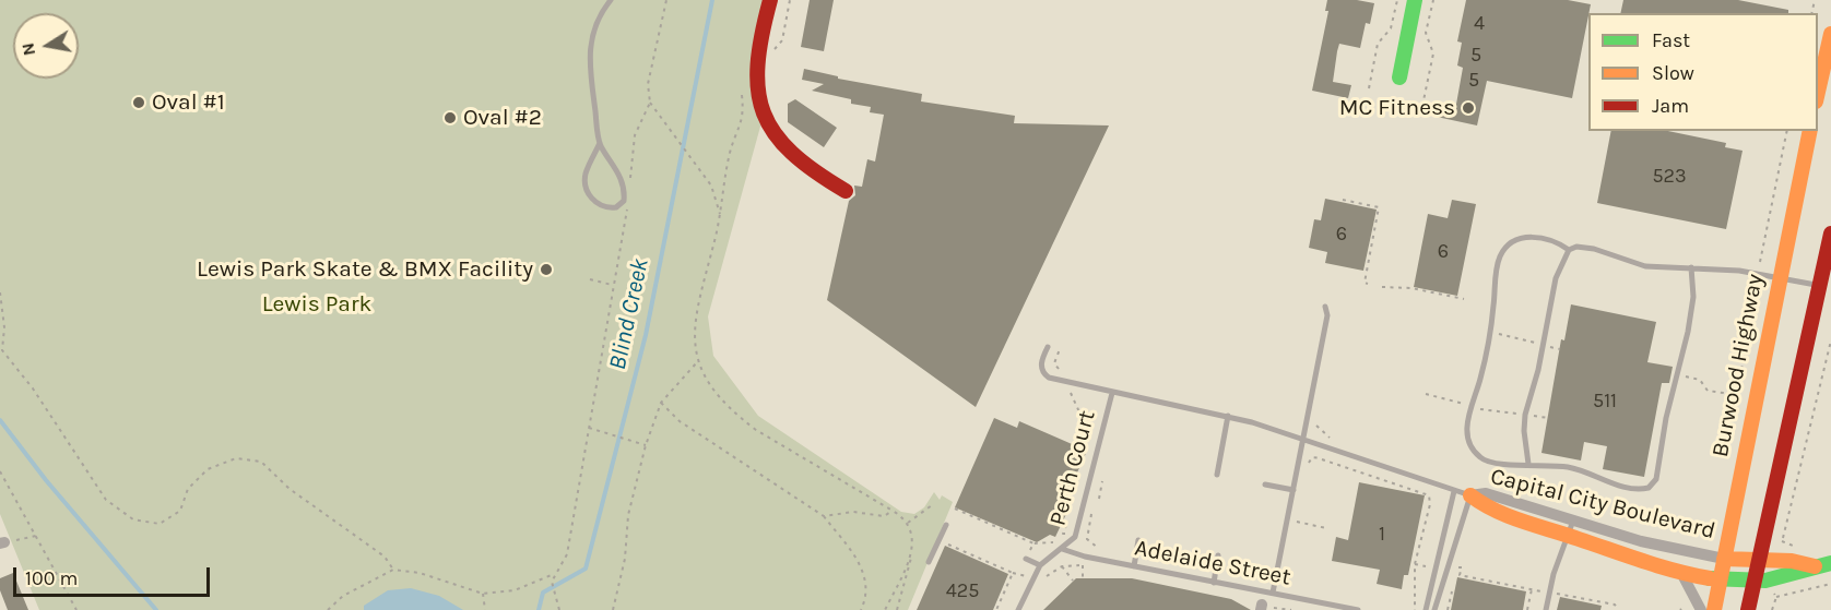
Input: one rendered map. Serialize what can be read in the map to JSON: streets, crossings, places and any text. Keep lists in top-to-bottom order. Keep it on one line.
{"streets":{"main road":["Burwood Highway","Capital City Boulevard"],"lane":["Perth Court","Adelaide Street"]},"crossings":[["Burwood Highway","Capital City Boulevard"],["Perth Court","Adelaide Street"]],"water":["Blind Creek"],"parks":["Lewis Park"],"places":["Oval #1","MC Fitness","Oval #2","Lewis Park Skate & BMX Facility"],"house_numbers":["4","5","5","523","6","6","511","1","425"],"legend":["Fast","Slow","Jam"],"scale_bar":"100 m","north":"left"}
